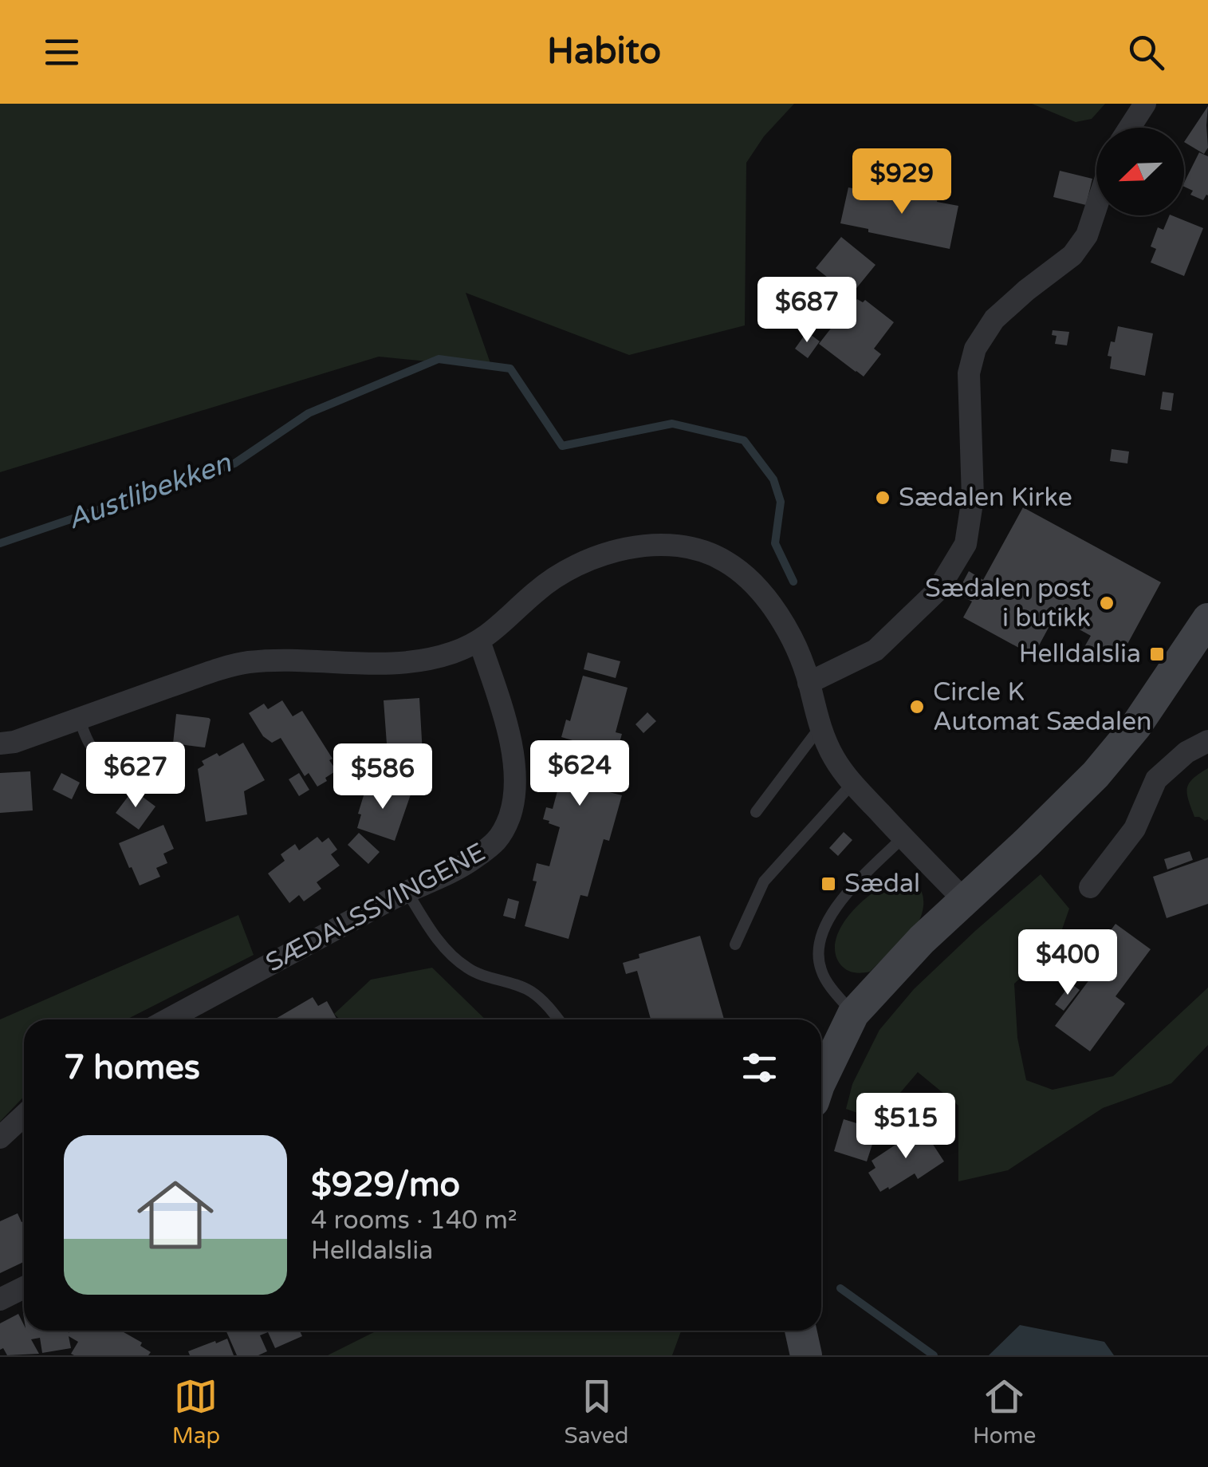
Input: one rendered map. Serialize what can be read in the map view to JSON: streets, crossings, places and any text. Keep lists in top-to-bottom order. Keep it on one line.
{"streets":{"street":["SÆDALSSVINGENE"]},"water":["Austlibekken"],"places":{"other":["Sædalen Kirke","Sædalen post i butikk","Circle K Automat Sædalen"],"transit":["Helldalslia","Sædal"]},"north":"bottom left","page":{"header":"Habito","price":["$929","$687","$624","$627","$586","$400","$515"],"heading":"7 homes","list":[{"name":"$929/mo","note":"4 rooms · 140 m² · Helldalslia"}],"tabs":["Map","Saved","Home"]}}
